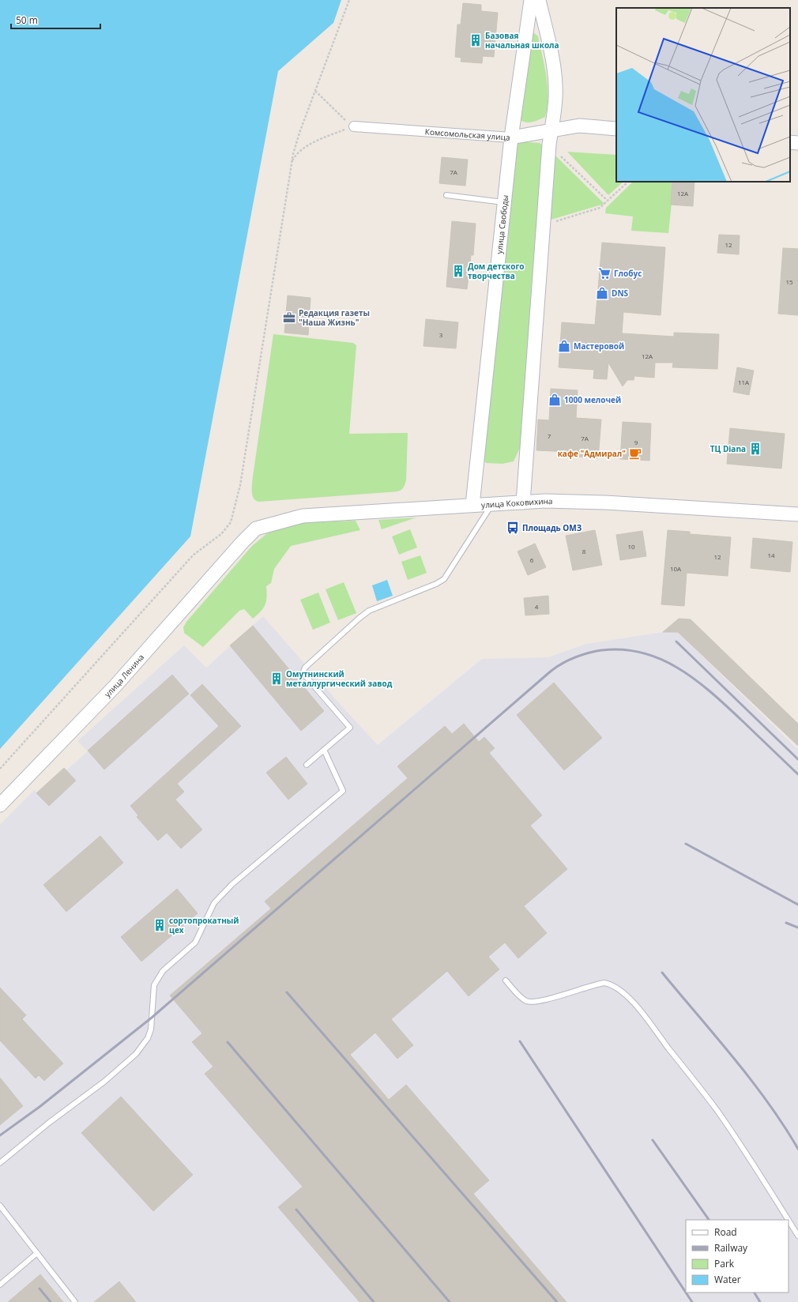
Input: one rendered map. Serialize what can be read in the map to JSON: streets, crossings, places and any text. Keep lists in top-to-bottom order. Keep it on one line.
{"streets":{"main road":["Комсомольская улица","улица Свободы","улица Коковихина","улица Ленина"]},"crossings":[["Комсомольская улица","улица Свободы"],["улица Свободы","улица Коковихина"],["улица Коковихина","улица Ленина"]],"places":{"building":["Базовая начальная школа","Дом детского творчества","ТЦ Diana","Омутнинский металлургический завод","сортопрокатный цех"],"supermarket":["Глобус"],"shop":["DNS","Мастеровой","1000 мелочей"],"office":["Редакция газеты \"Наша Жизнь\""],"cafe":["кафе \"Адмирал\""],"bus stop":["Площадь ОМЗ"]},"house_numbers":["7А","12А","12","15","3","12А","11А","7","7А","9","10","8","14","12","6","10А","4"],"legend":["Road","Railway","Park","Water"],"scale_bar":"50 m"}
